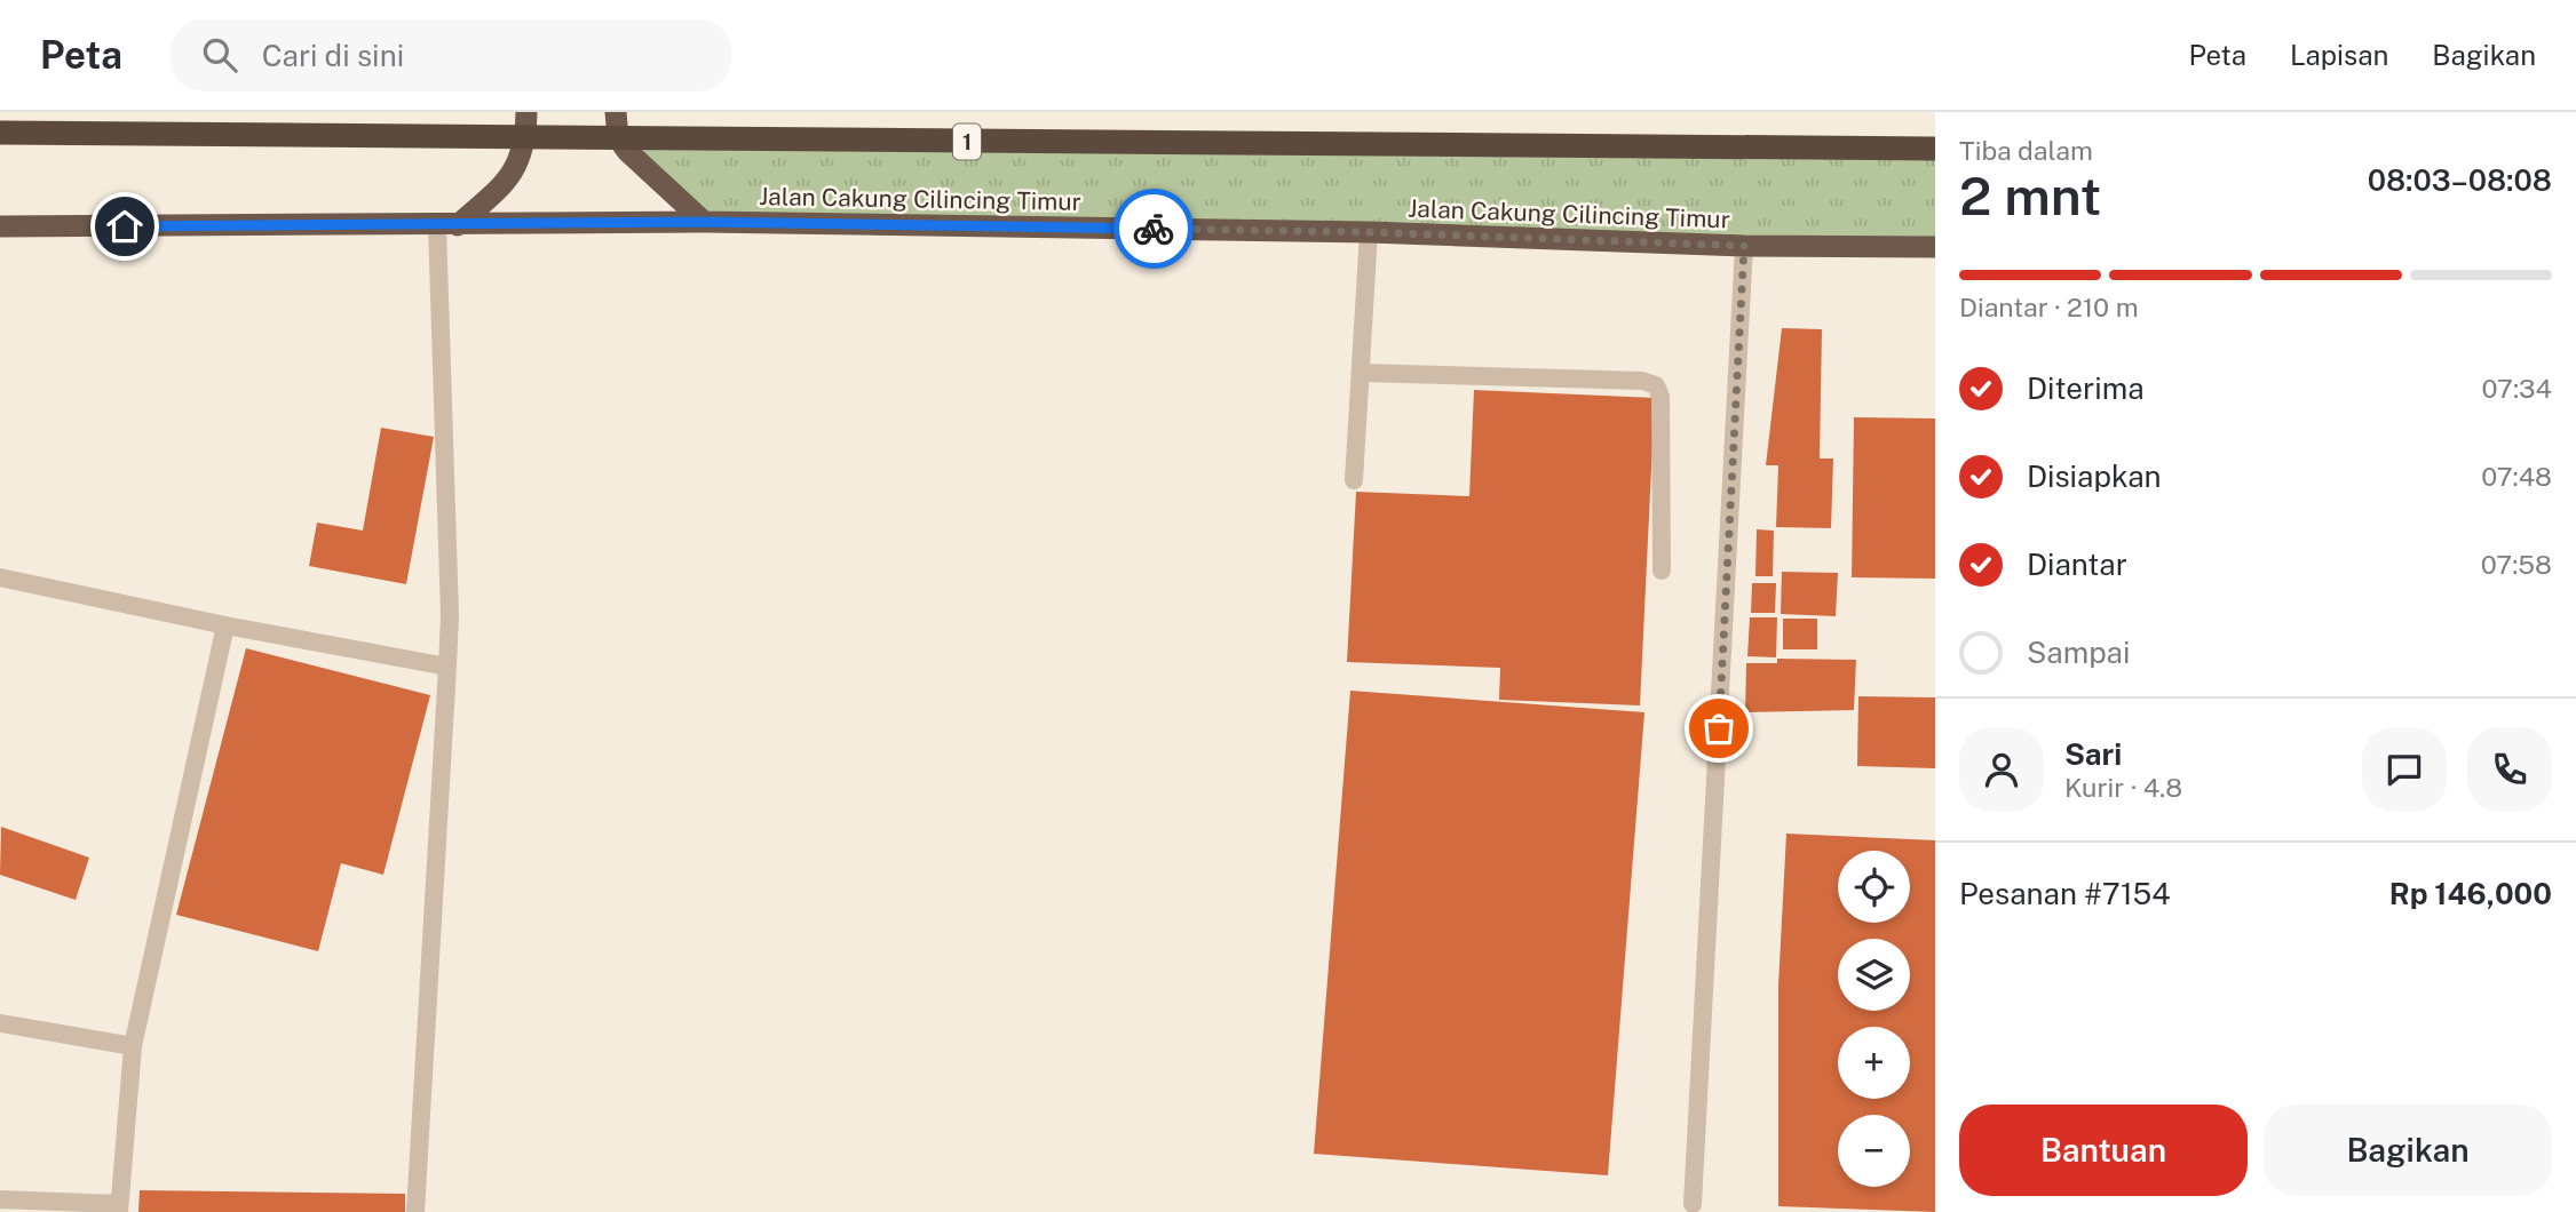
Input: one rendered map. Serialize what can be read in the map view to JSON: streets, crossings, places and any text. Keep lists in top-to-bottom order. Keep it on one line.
{"streets":{"highway":["1","Jalan Cakung Cilincing Timur"]},"page":{"header":"Peta","search":"Cari di sini","nav":["Peta","Lapisan","Bagikan"],"heading":["2 mnt","Tiba dalam","08:03–08:08"],"panel":["Sari","Kurir · 4.8","Pesanan #7154","Rp 146,000"],"bar":"Diantar · 210 m","list":[["Diterima","07:34"],["Disiapkan","07:48"],["Diantar","07:58"],"Sampai"],"map_buttons":["+","−"],"buttons":["Bantuan","Bagikan"]}}
